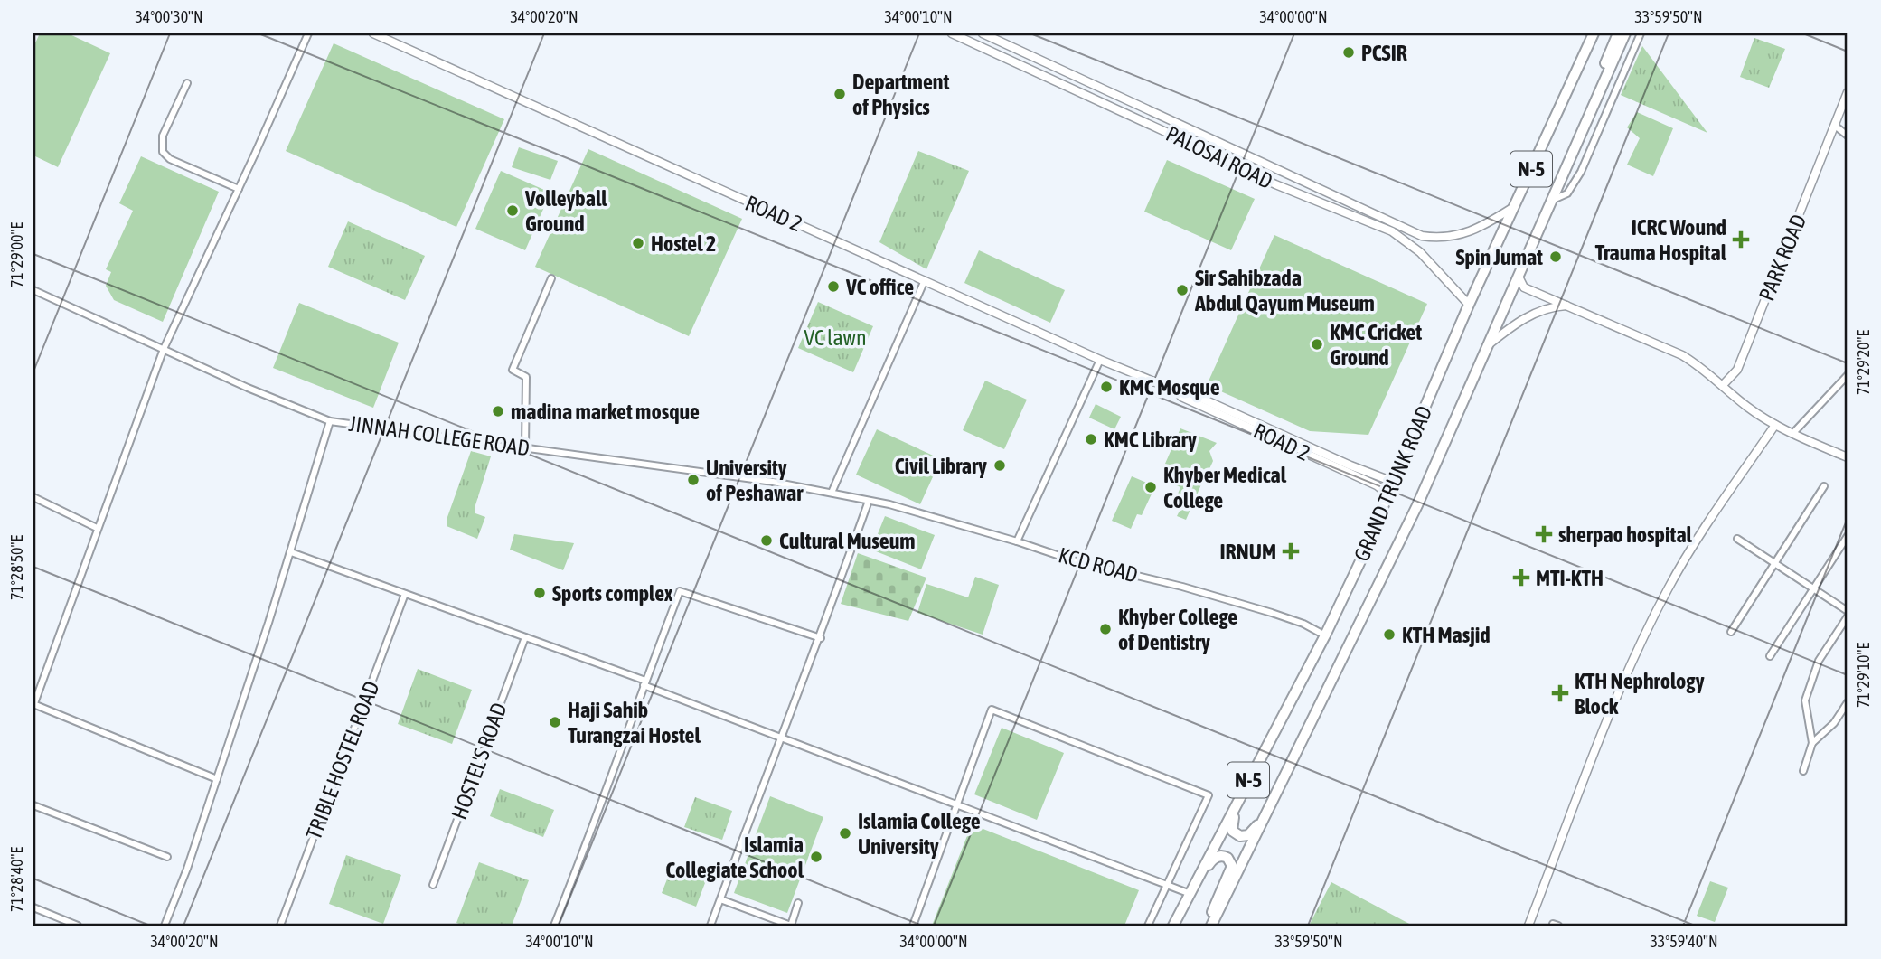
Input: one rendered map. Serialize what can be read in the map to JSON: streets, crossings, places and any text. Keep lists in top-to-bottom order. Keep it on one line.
{"streets":{"highway":["N-5","GRAND TRUNK ROAD"],"street":["PALOSAI ROAD","ROAD 2","PARK ROAD","JINNAH COLLEGE ROAD","KCD ROAD","TRIBLE HOSTEL ROAD","HOSTEL'S ROAD"]},"crossings":[["PALOSAI ROAD","GRAND TRUNK ROAD"],["ROAD 2","GRAND TRUNK ROAD"],["JINNAH COLLEGE ROAD","KCD ROAD"],["GRAND TRUNK ROAD","KCD ROAD"]],"parks":["VC lawn"],"places":{"other":["PCSIR","Department of Physics","Volleyball Ground","Hostel 2","Spin Jumat","VC office","Sir Sahibzada Abdul Qayum Museum","KMC Cricket Ground","KMC Mosque","madina market mosque","KMC Library","Civil Library","University of Peshawar","Khyber Medical College","Cultural Museum","Sports complex","Khyber College of Dentistry","KTH Masjid","Haji Sahib Turangzai Hostel","Islamia College University","Islamia Collegiate School"],"health":["ICRC Wound Trauma Hospital","sherpao hospital","IRNUM","MTI-KTH","KTH Nephrology Block"]},"coordinates":["34°00'30\"N","34°00'20\"N","34°00'10\"N","34°00'00\"N","33°59'50\"N","71°29'00\"E","71°29'20\"E","71°28'50\"E","71°29'10\"E","71°28'40\"E","33°59'40\"N"]}
